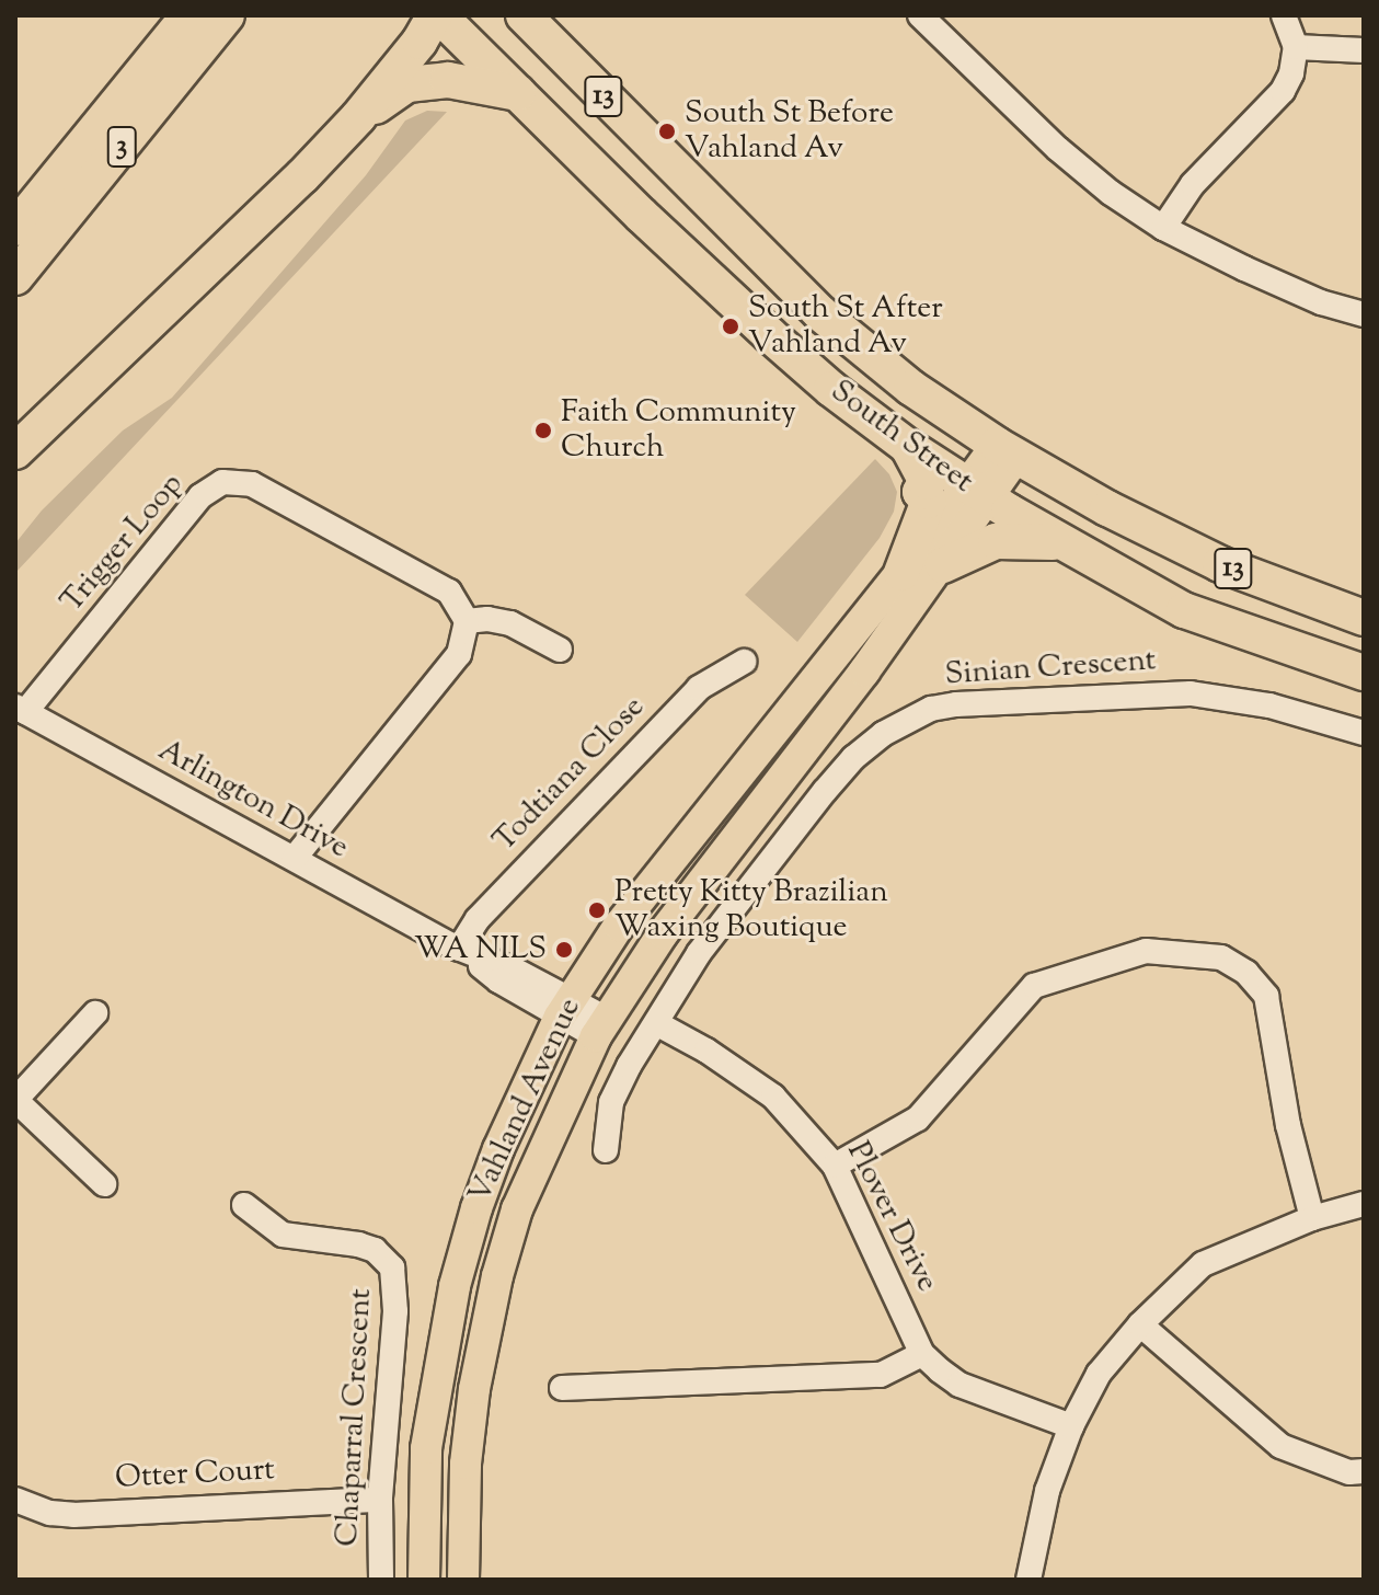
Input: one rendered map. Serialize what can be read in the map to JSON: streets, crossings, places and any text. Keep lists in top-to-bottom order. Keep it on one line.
{"streets":{"highway":["13","3","South Street"],"main road":["Vahland Avenue"],"street":["Trigger Loop","Sinian Crescent","Todtiana Close","Arlington Drive","Plover Drive","Chaparral Crescent","Otter Court"]},"crossings":[["South Street","Vahland Avenue"],["Trigger Loop","Arlington Drive"],["Sinian Crescent","Plover Drive"],["Todtiana Close","Arlington Drive"],["Arlington Drive","Vahland Avenue"],["Chaparral Crescent","Otter Court"]],"places":["South St Before Vahland Av","South St After Vahland Av","Faith Community Church","Pretty Kitty Brazilian Waxing Boutique","WA NILS"]}
